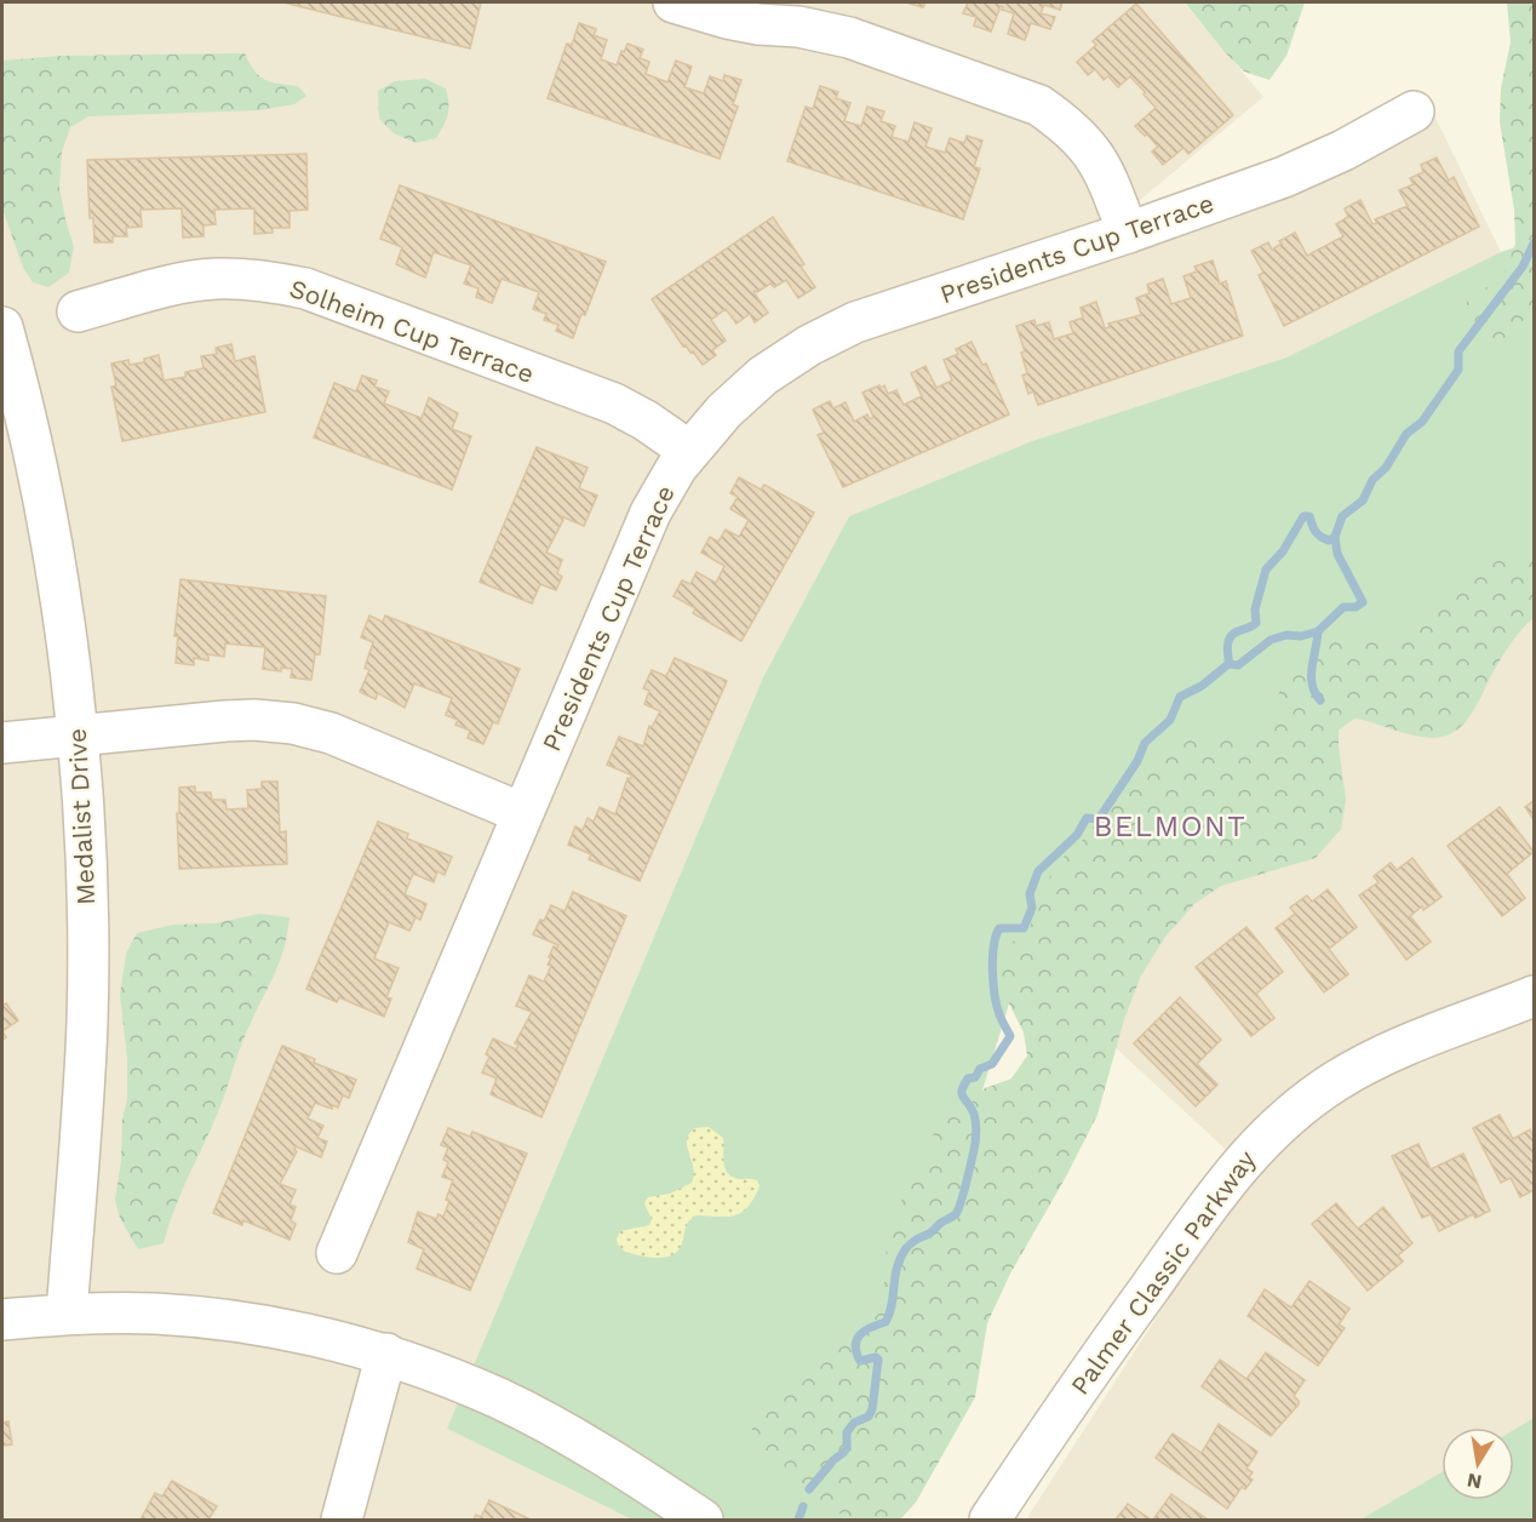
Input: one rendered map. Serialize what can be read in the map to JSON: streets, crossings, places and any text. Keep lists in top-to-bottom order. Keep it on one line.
{"streets":{"street":["Presidents Cup Terrace","Solheim Cup Terrace","Medalist Drive","Palmer Classic Parkway"]},"crossings":[["Presidents Cup Terrace","Solheim Cup Terrace"]],"districts":["BELMONT"],"north":"bottom"}
